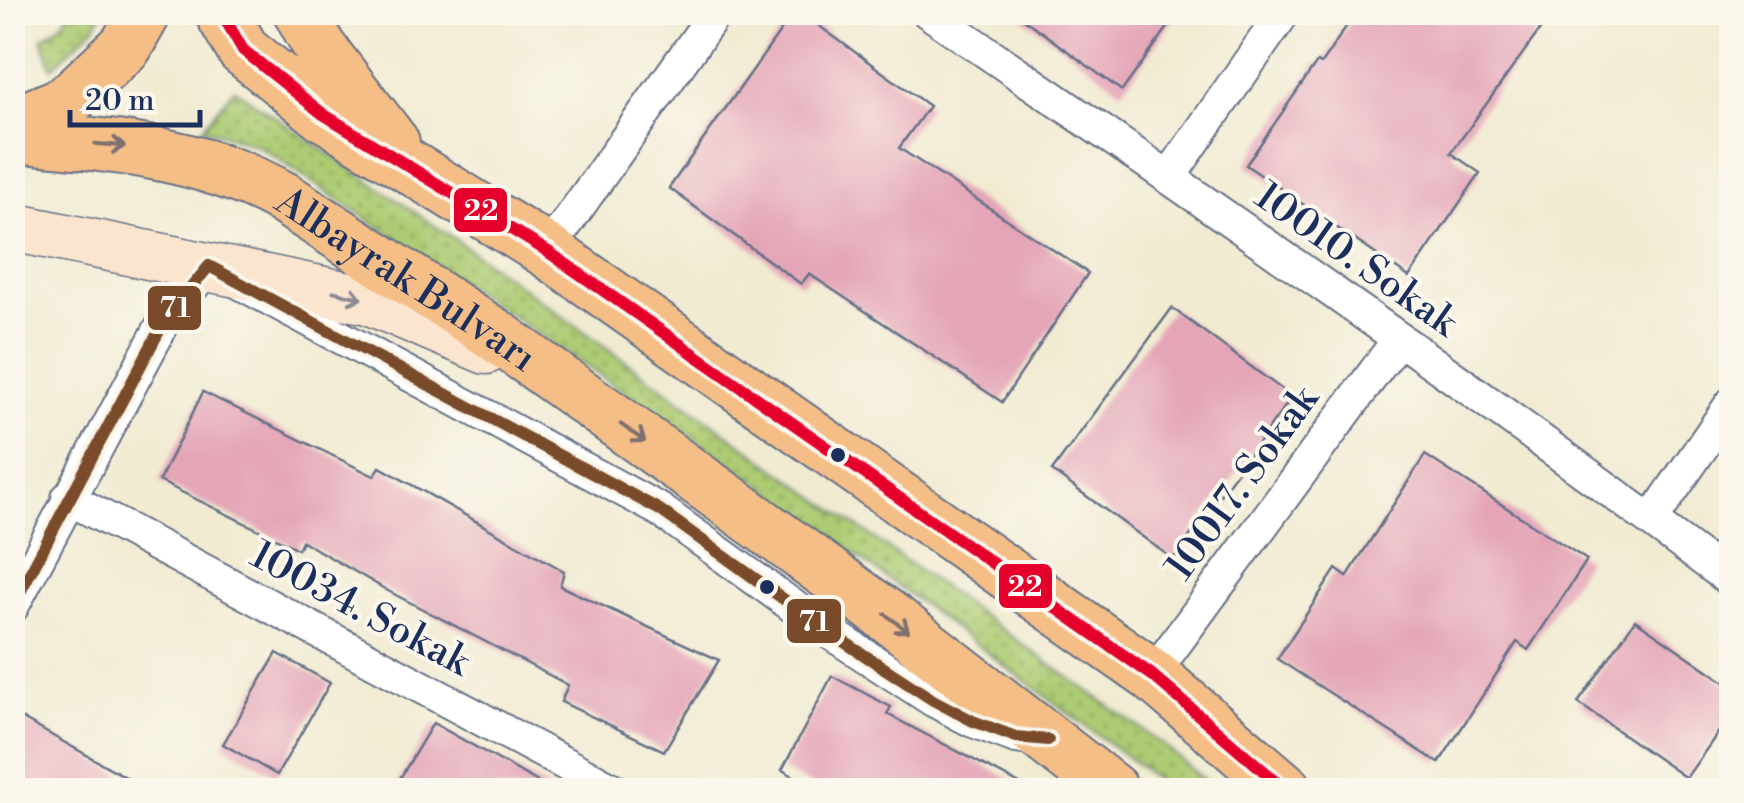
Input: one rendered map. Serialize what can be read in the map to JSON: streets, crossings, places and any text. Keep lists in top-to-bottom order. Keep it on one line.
{"streets":{"main road":["Albayrak Bulvarı"],"street":["10010. Sokak","10017. Sokak","10034. Sokak"]},"crossings":[["10010. Sokak","10017. Sokak"]],"lines":["transit line 22","transit line 71"],"scale_bar":"20 m"}
